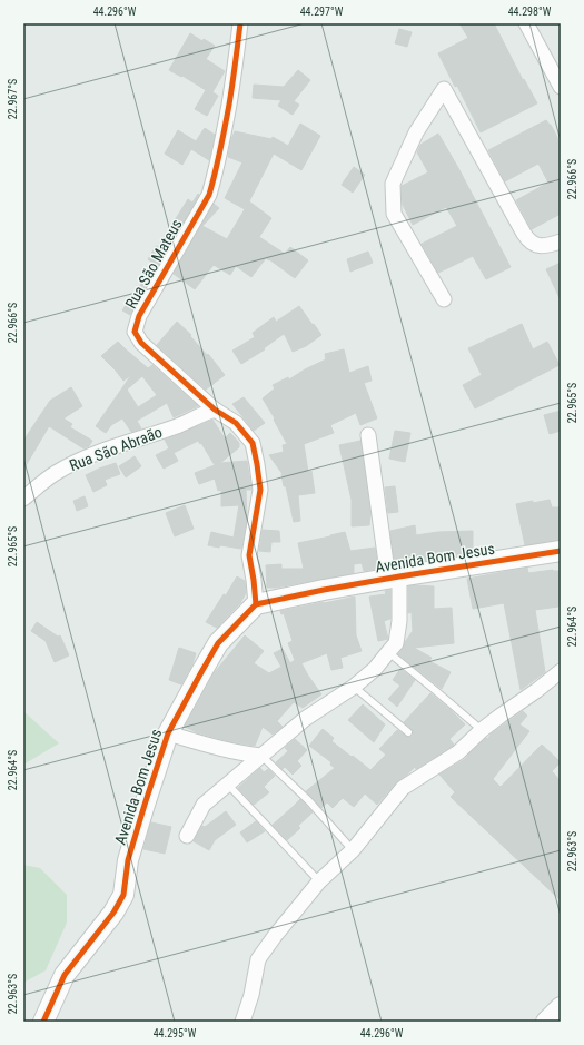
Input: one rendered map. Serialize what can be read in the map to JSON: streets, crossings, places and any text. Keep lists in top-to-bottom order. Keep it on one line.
{"streets":{"street":["Rua São Mateus","Rua São Abraão","Avenida Bom Jesus"]},"crossings":[["Rua São Mateus","Rua São Abraão"],["Rua São Mateus","Avenida Bom Jesus"]],"coordinates":["44.296°W","44.297°W","44.298°W","22.967°S","22.966°S","22.965°S","22.964°S","22.963°S","44.295°W"]}
